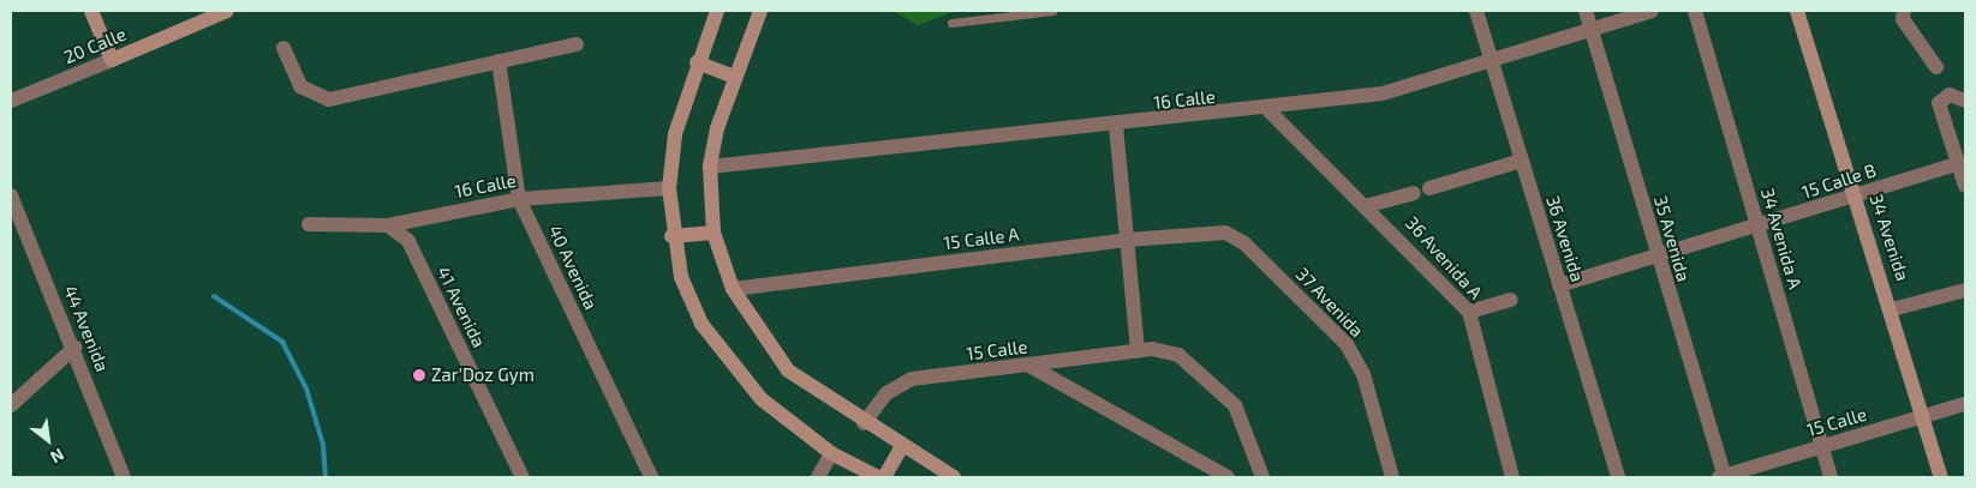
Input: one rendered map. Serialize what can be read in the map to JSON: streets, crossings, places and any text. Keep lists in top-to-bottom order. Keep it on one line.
{"streets":{"main road":["20 Calle","34 Avenida"],"street":["16 Calle","15 Calle B","15 Calle A","36 Avenida","35 Avenida","34 Avenida A","36 Avenida A","40 Avenida","37 Avenida","41 Avenida","44 Avenida","15 Calle"]},"crossings":[["16 Calle","36 Avenida"],["16 Calle","35 Avenida"],["16 Calle","36 Avenida A"],["16 Calle","40 Avenida"],["16 Calle","41 Avenida"],["15 Calle B","34 Avenida"],["15 Calle B","36 Avenida"],["15 Calle B","35 Avenida"],["15 Calle B","34 Avenida A"],["34 Avenida","15 Calle"],["15 Calle A","37 Avenida"],["35 Avenida","15 Calle"],["34 Avenida A","15 Calle"]],"places":["Zar'Doz Gym"],"north":"bottom right"}
